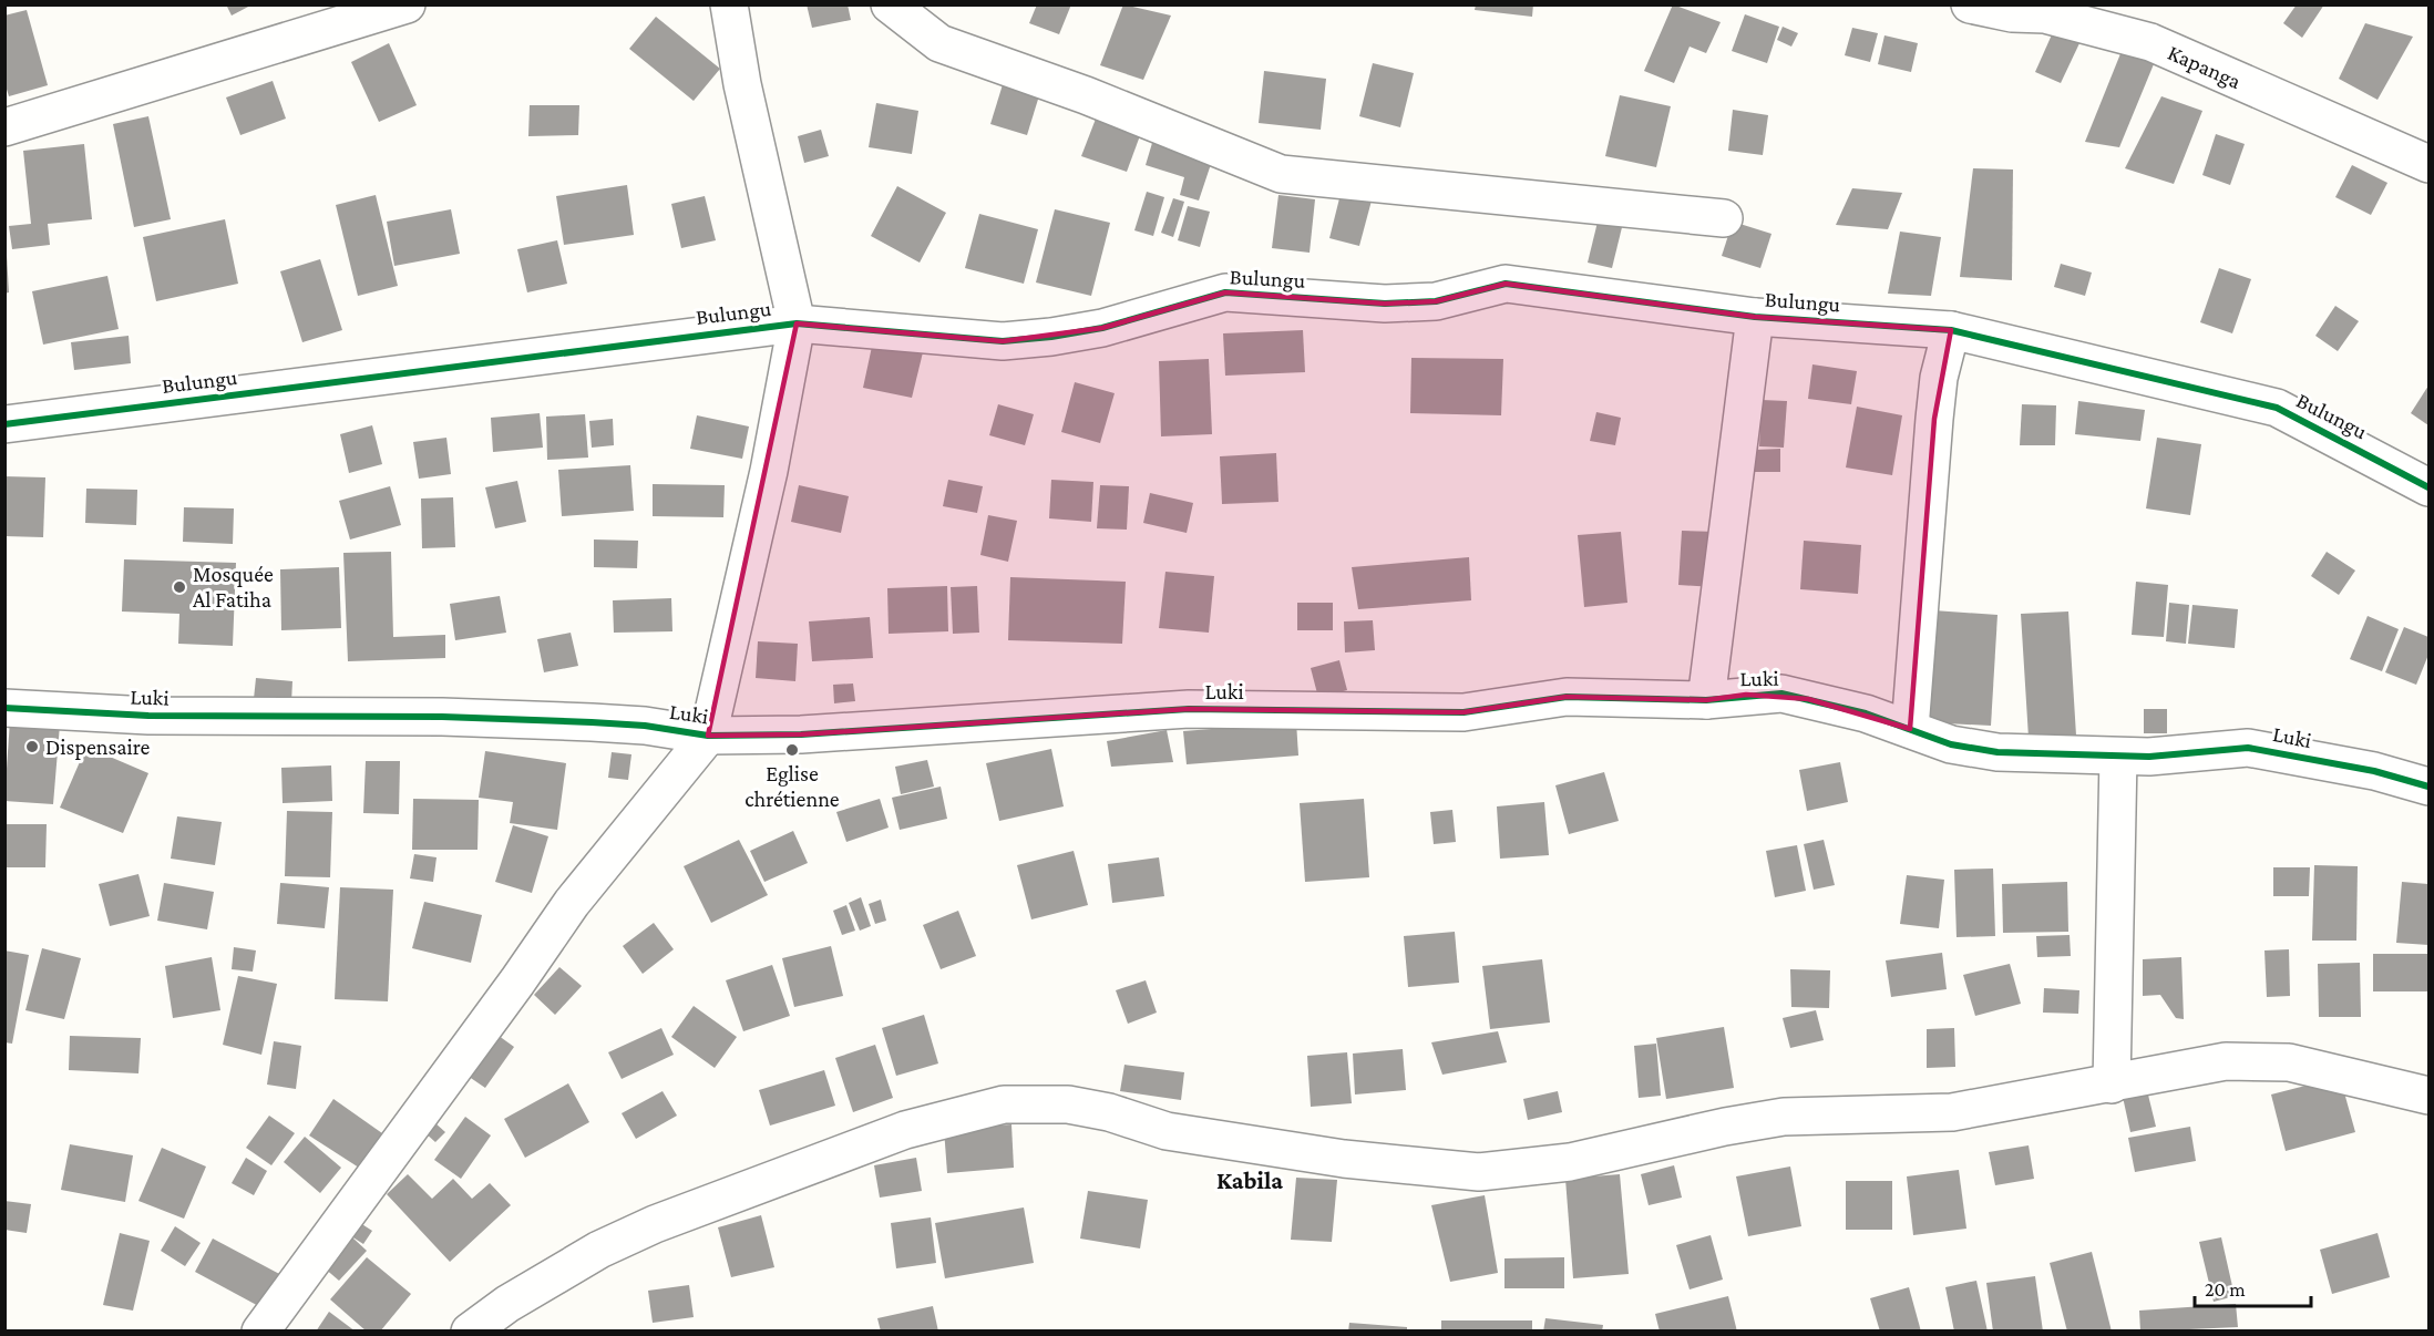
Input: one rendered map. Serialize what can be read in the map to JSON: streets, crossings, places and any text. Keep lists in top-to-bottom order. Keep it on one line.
{"streets":{"street":["Kapanga","Bulungu","Luki"]},"districts":["Kabila"],"places":["Mosquée Al Fatiha","Dispensaire","Eglise chrétienne"],"scale_bar":"20 m"}
